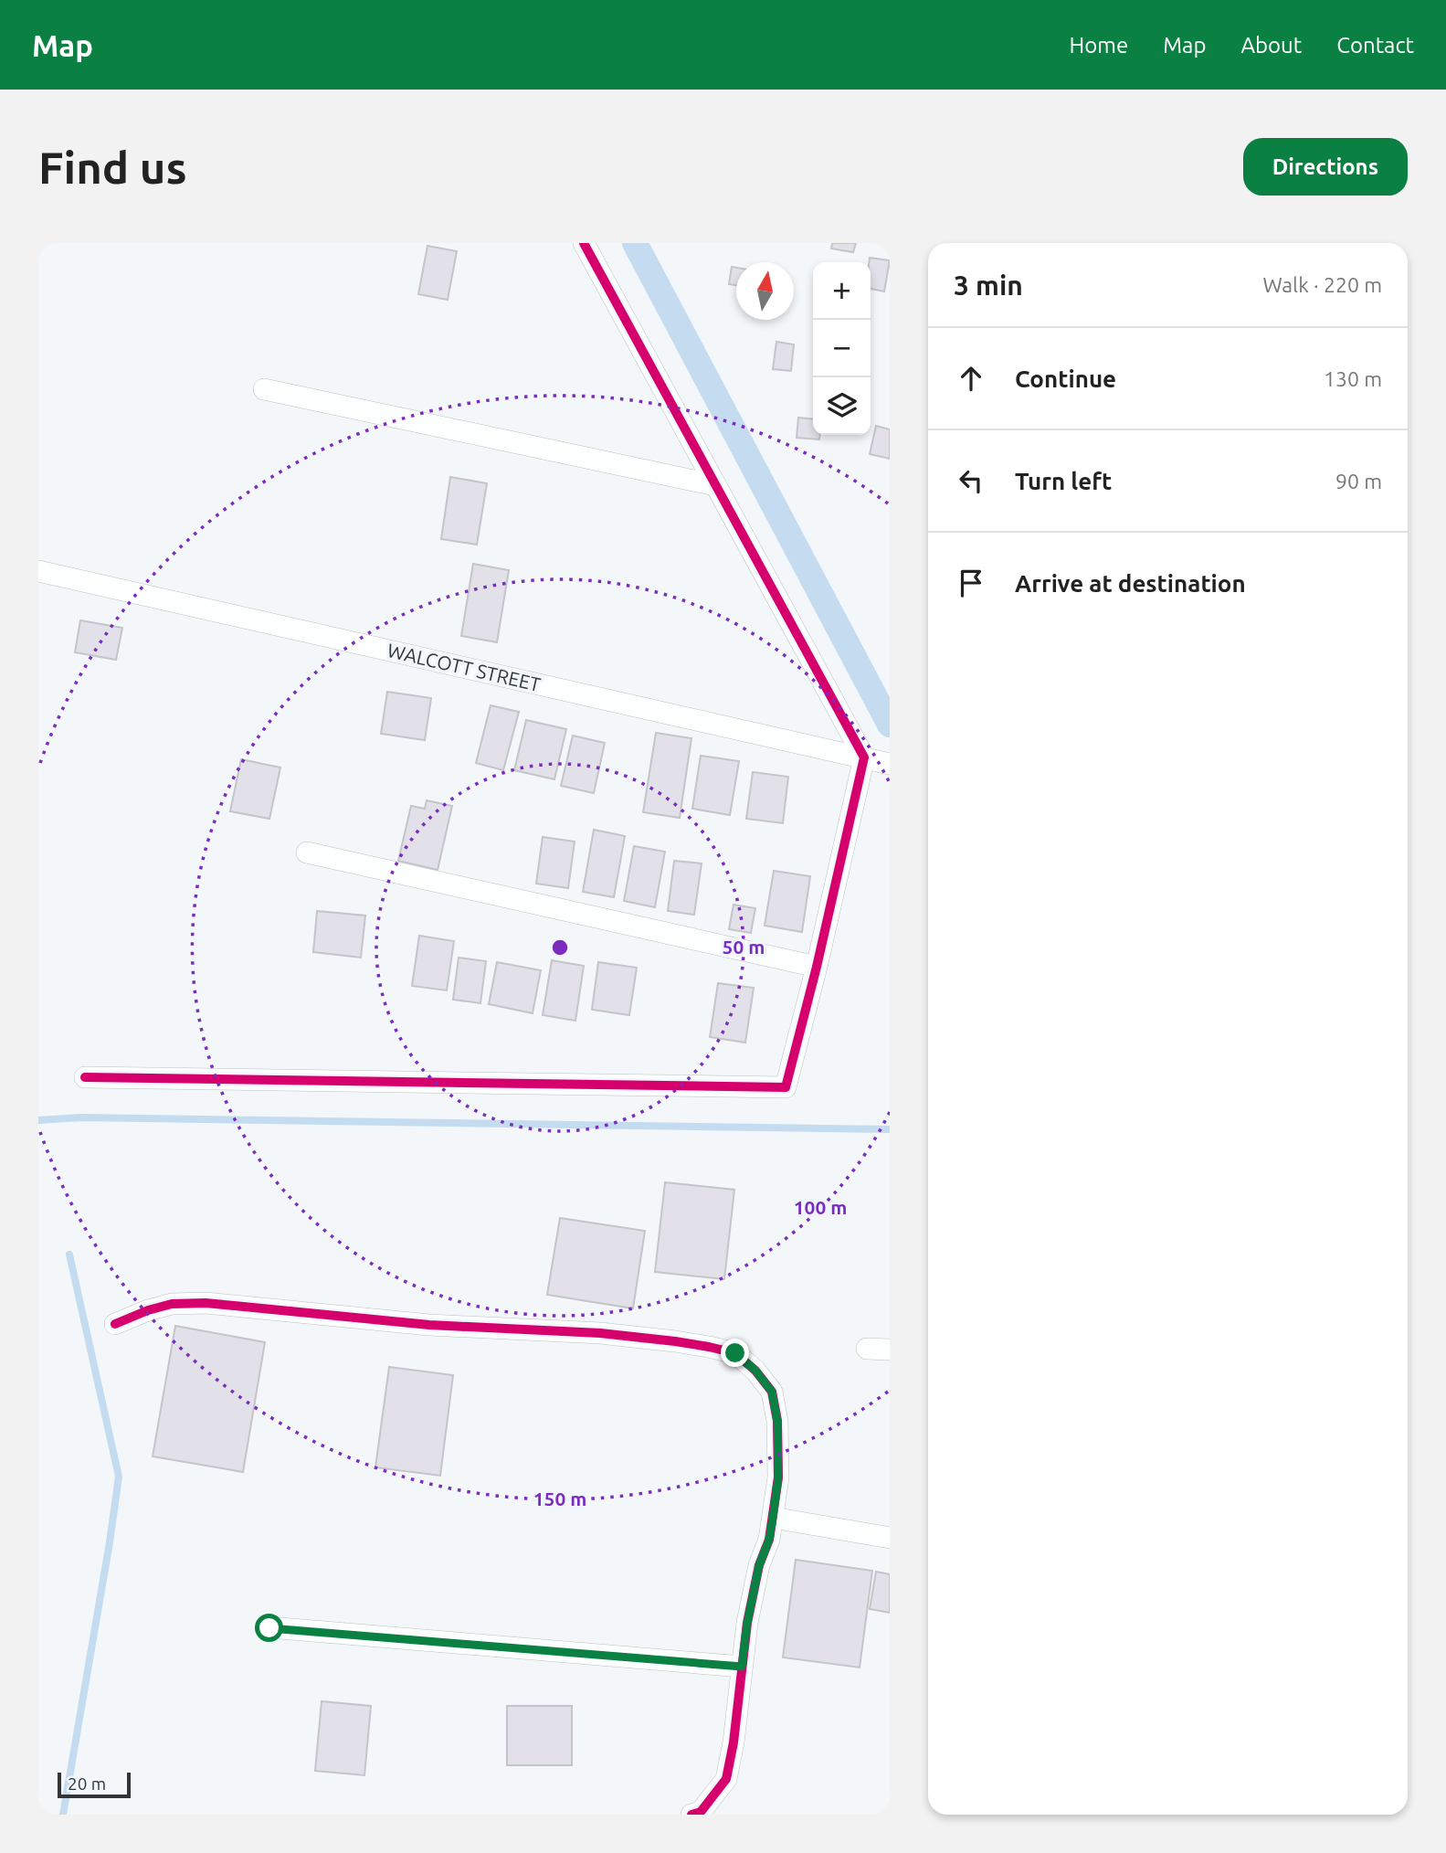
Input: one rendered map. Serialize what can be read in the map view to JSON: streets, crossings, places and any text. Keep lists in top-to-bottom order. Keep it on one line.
{"streets":{"street":["WALCOTT STREET"]},"scale_bar":"20 m","north":"top","page":{"header":"Map","nav":["Home","Map","About","Contact"],"buttons":"Directions","title":"Find us","heading":["3 min","Walk · 220 m"],"map_buttons":["+","−"],"list":[["Continue","130 m"],["Turn left","90 m"],"Arrive at destination"],"scale":"20 m"},"rings":["50 m","100 m","150 m"]}
